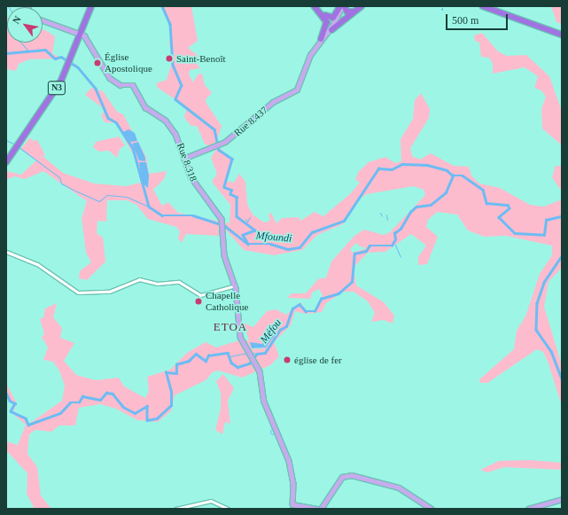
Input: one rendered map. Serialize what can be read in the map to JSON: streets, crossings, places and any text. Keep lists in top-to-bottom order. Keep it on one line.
{"streets":{"highway":["N3"],"main road":["Rue 8.437","Rue 8.318"]},"crossings":[["N3","Rue 8.318"],["Rue 8.437","Rue 8.318"]],"districts":["ETOA"],"water":["Mfoundi","Méfou"],"places":["Saint-Benoît","Église Apostolique","Chapelle Catholique","église de fer"],"scale_bar":"500 m","north":"top left"}
